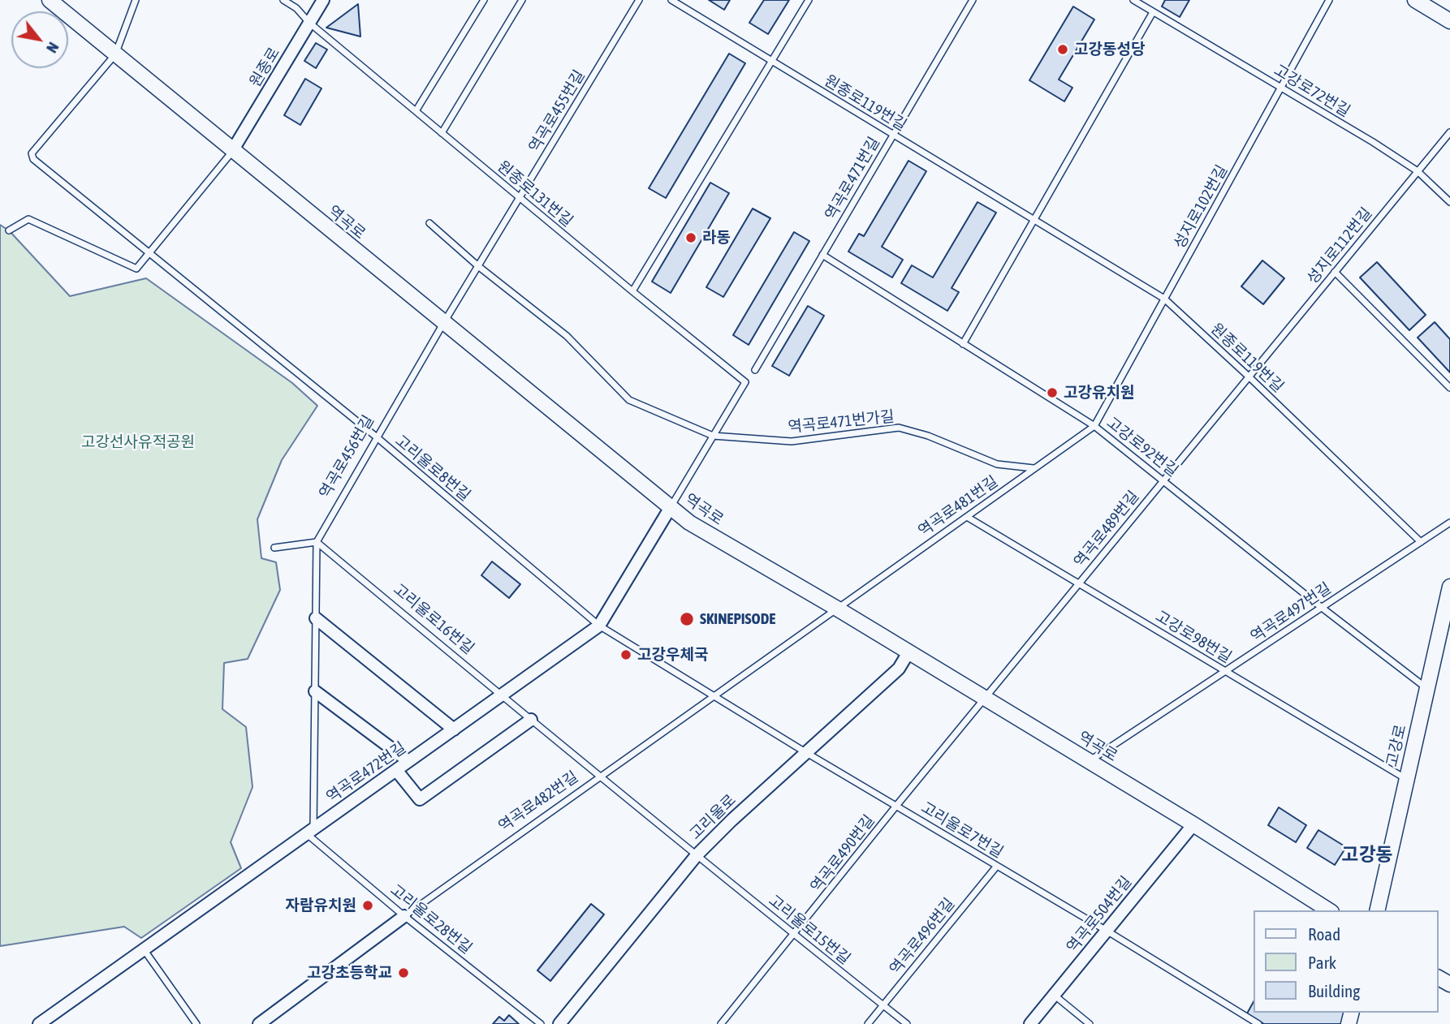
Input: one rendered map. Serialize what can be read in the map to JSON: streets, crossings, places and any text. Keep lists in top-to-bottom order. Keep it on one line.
{"streets":{"street":["원종로","역곡로","고강로","역곡로472번길","역곡로482번길","고리울로","역곡로504번길"],"lane":["고강로72번길","원종로119번길","역곡로455번길","역곡로471번길","원종로131번길","성지로102번길","성지로112번길","역곡로471번가길","고강로92번길","역곡로456번길","고리울로8번길","역곡로481번길","역곡로489번길","역곡로497번길","고리울로16번길","고강로98번길","고리울로7번길","역곡로490번길","고리울로28번길","고리울로15번길","역곡로496번길"]},"crossings":[["원종로","원종로131번길"],["원종로","역곡로"],["고강로72번길","성지로102번길"],["고강로72번길","성지로112번길"],["원종로119번길","역곡로471번길"],["원종로119번길","성지로102번길"],["원종로119번길","성지로112번길"],["원종로119번길","역곡로489번길"],["원종로119번길","역곡로497번길"],["역곡로455번길","원종로131번길"],["역곡로455번길","역곡로"],["역곡로455번길","역곡로456번길"],["역곡로471번길","고강로92번길"],["원종로131번길","역곡로471번가길"],["성지로102번길","고강로92번길"],["성지로102번길","역곡로481번길"],["역곡로","역곡로456번길"],["역곡로","고리울로8번길"],["역곡로","역곡로481번길"],["역곡로","역곡로489번길"],["역곡로","역곡로497번길"],["역곡로","역곡로472번길"],["역곡로","역곡로482번길"],["역곡로","고리울로"],["역곡로","역곡로490번길"],["역곡로","역곡로504번길"],["성지로112번길","역곡로489번길"],["역곡로471번가길","역곡로481번길"],["고강로92번길","역곡로481번길"],["고강로92번길","역곡로489번길"],["고강로92번길","역곡로497번길"],["고강로92번길","고강로"],["역곡로456번길","고리울로8번길"],["역곡로456번길","고리울로16번길"],["역곡로456번길","역곡로472번길"],["역곡로456번길","고리울로28번길"],["고리울로8번길","역곡로472번길"],["고리울로8번길","역곡로482번길"],["고리울로8번길","고리울로"],["고리울로8번길","고리울로7번길"],["역곡로481번길","고강로98번길"],["역곡로481번길","역곡로482번길"],["역곡로489번길","고강로98번길"],["역곡로489번길","역곡로490번길"],["역곡로497번길","고강로98번길"],["고리울로16번길","역곡로472번길"],["고리울로16번길","역곡로482번길"],["고리울로16번길","고리울로"],["고리울로16번길","고리울로15번길"],["고강로98번길","고강로"],["역곡로472번길","고리울로28번길"],["역곡로482번길","고리울로28번길"],["고리울로","고리울로7번길"],["고리울로","고리울로15번길"],["고리울로7번길","역곡로490번길"],["고리울로7번길","역곡로504번길"],["고리울로7번길","역곡로496번길"],["역곡로490번길","고리울로15번길"],["고리울로15번길","역곡로496번길"]],"districts":["고강동"],"parks":["고강선사유적공원"],"places":["고강동성당","라동","고강유치원","SKINEPISODE","고강우체국","자람유치원","고강초등학교"],"legend":["Road","Park","Building"],"north":"bottom right"}
